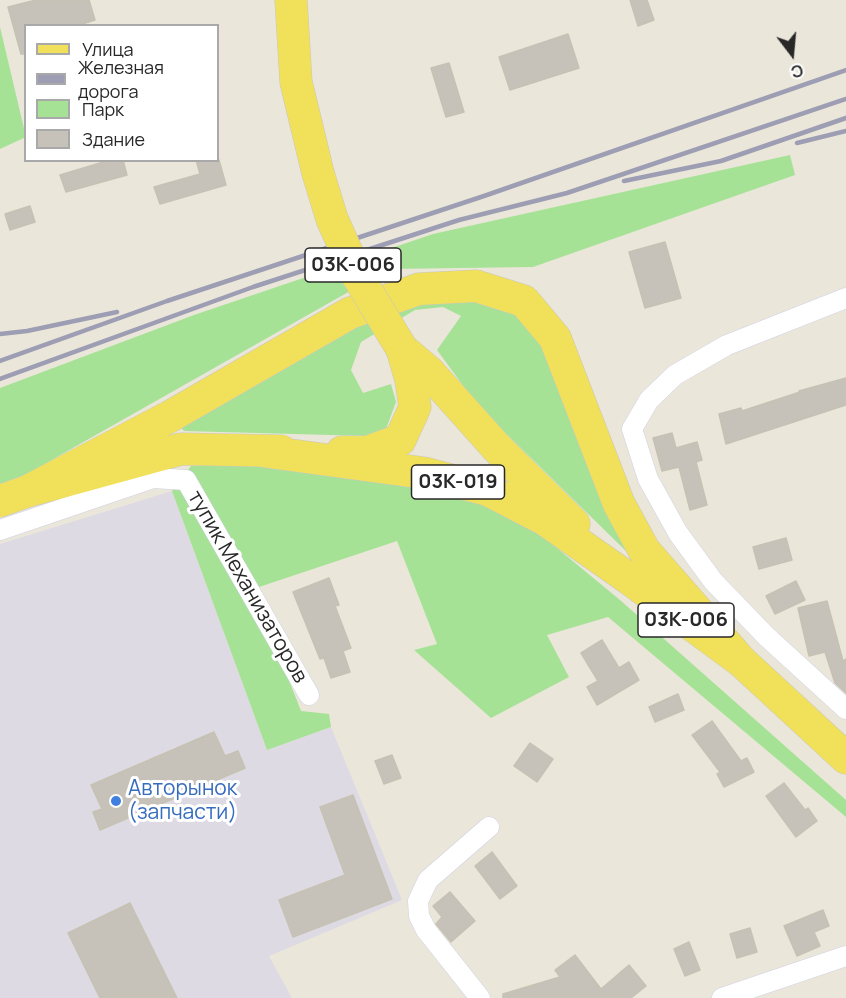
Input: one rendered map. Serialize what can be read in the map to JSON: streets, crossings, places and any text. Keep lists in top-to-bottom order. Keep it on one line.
{"streets":{"main road":["03К-006","03К-019"],"street":["тупик Механизаторов"]},"crossings":[["03К-006","03К-019"]],"places":["Авторынок (запчасти)"],"legend":["Улица","Железная дорога","Парк","Здание"],"north":"bottom"}
